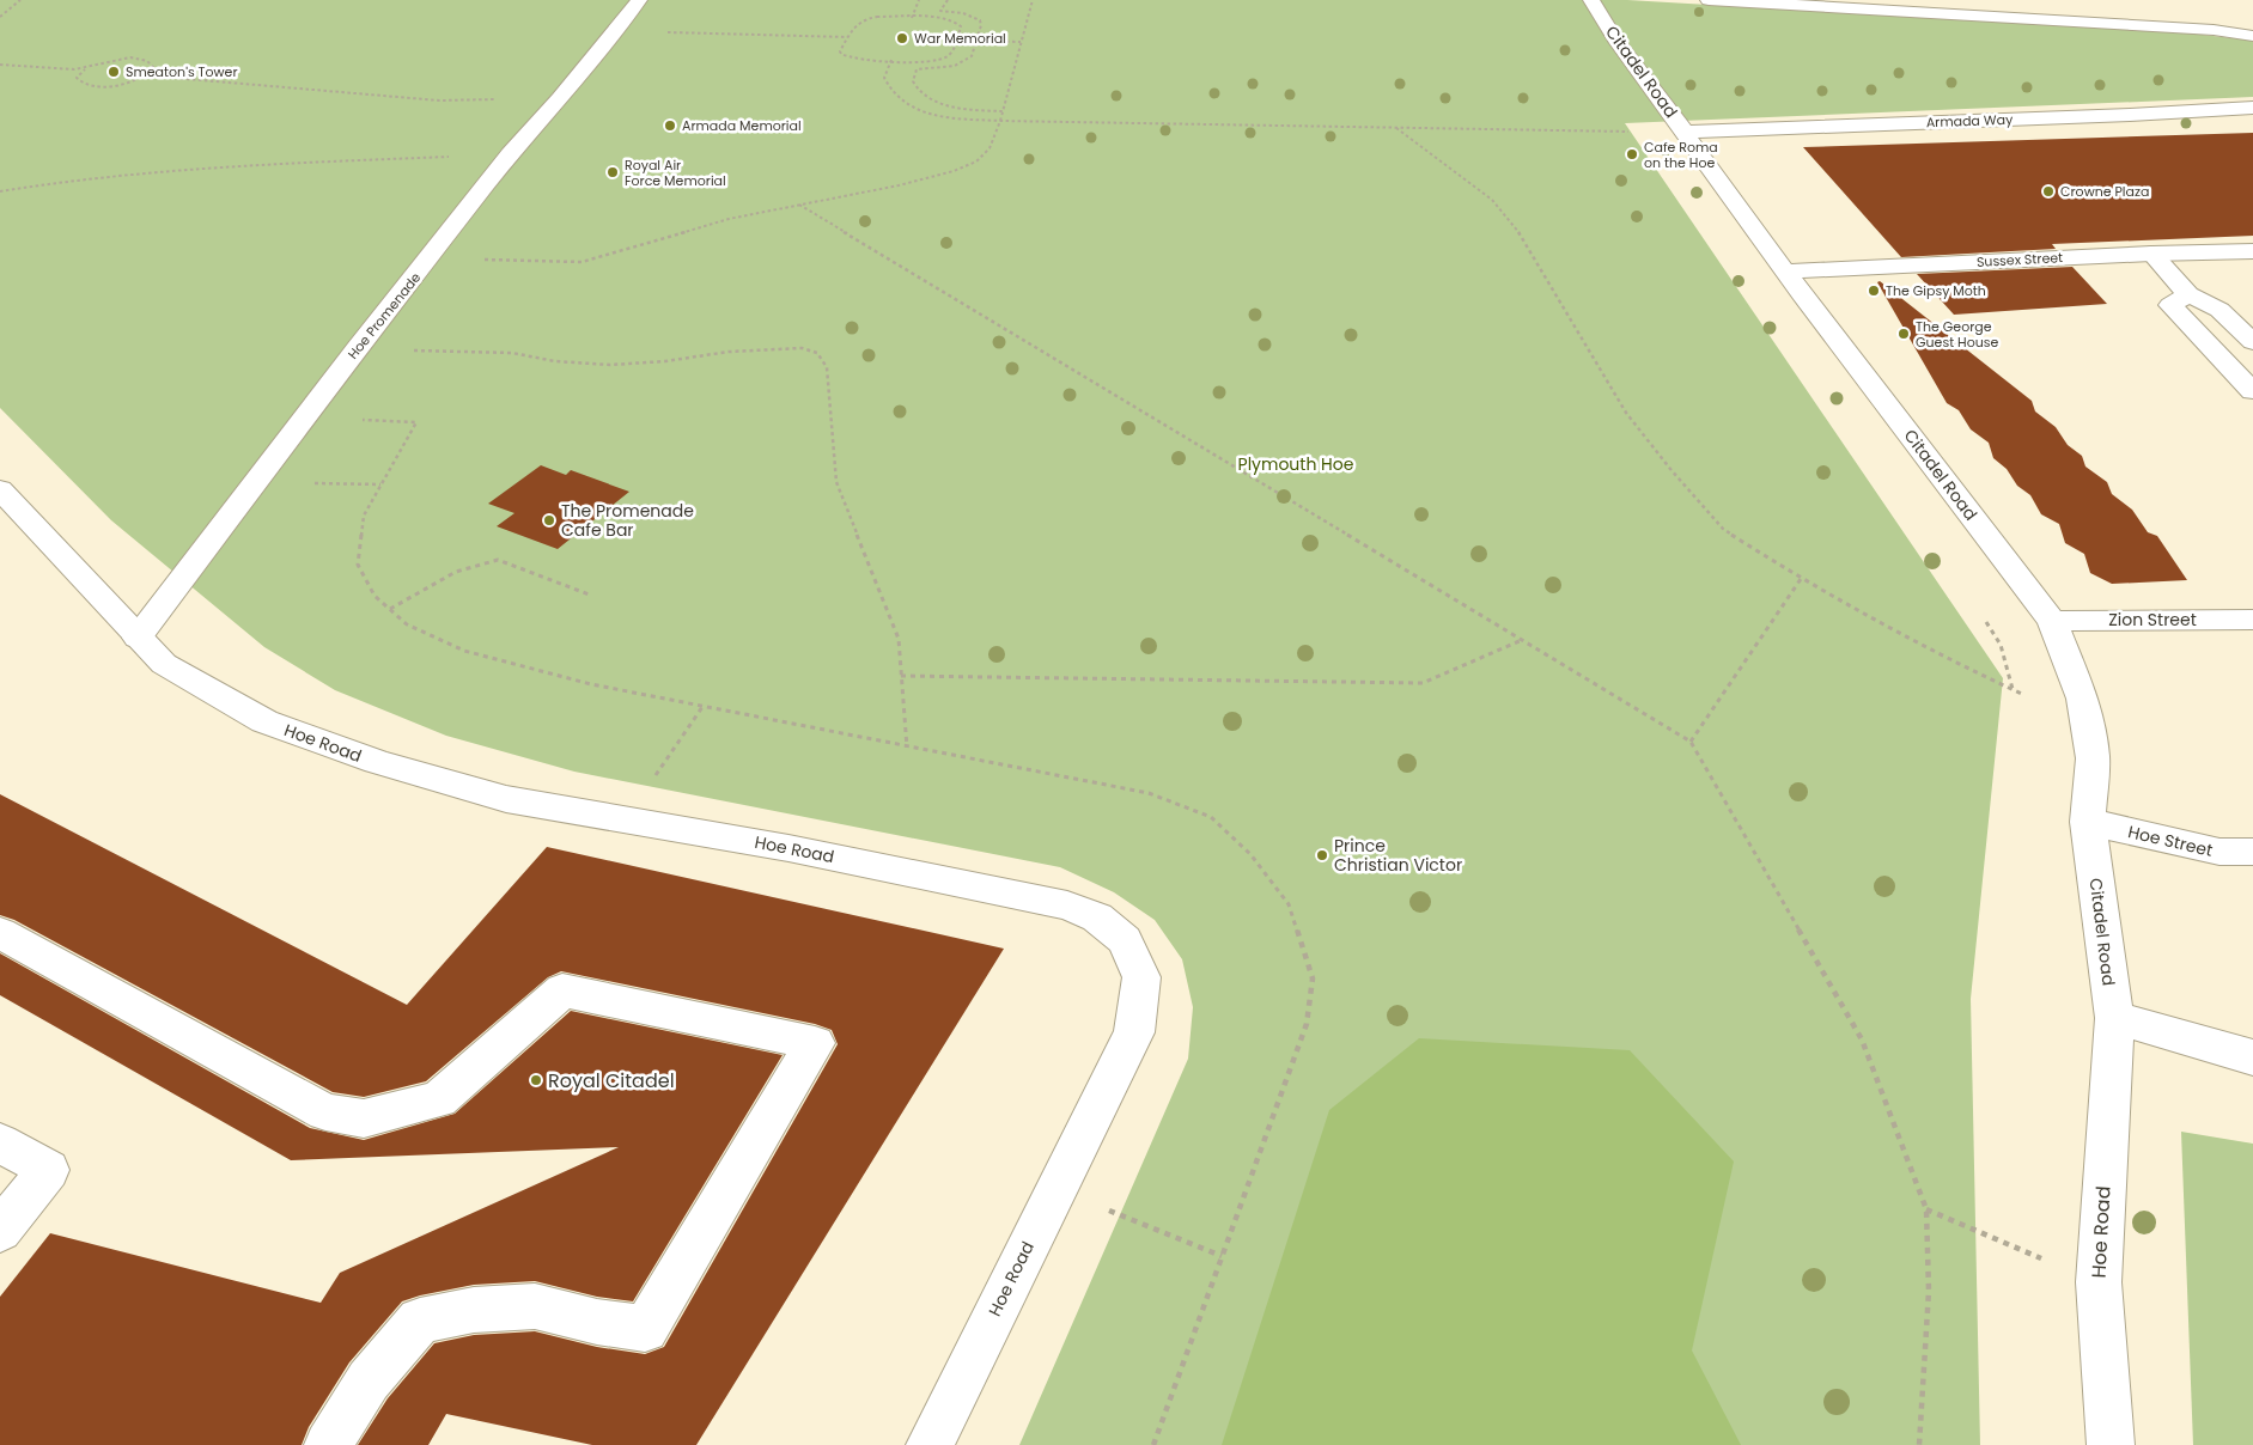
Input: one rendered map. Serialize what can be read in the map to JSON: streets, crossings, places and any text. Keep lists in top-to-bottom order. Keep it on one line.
{"streets":{"street":["Citadel Road","Armada Way","Sussex Street","Hoe Promenade","Zion Street","Hoe Road","Hoe Street"]},"crossings":[["Citadel Road","Armada Way"],["Citadel Road","Sussex Street"],["Citadel Road","Zion Street"],["Citadel Road","Hoe Road"],["Citadel Road","Hoe Street"],["Hoe Promenade","Hoe Road"]],"parks":["Plymouth Hoe"],"places":["War Memorial","Smeaton's Tower","Armada Memorial","Cafe Roma on the Hoe","Royal Air Force Memorial","Crowne Plaza","The Gipsy Moth","The George Guest House","The Promenade Cafe Bar","Prince Christian Victor","Royal Citadel"]}
